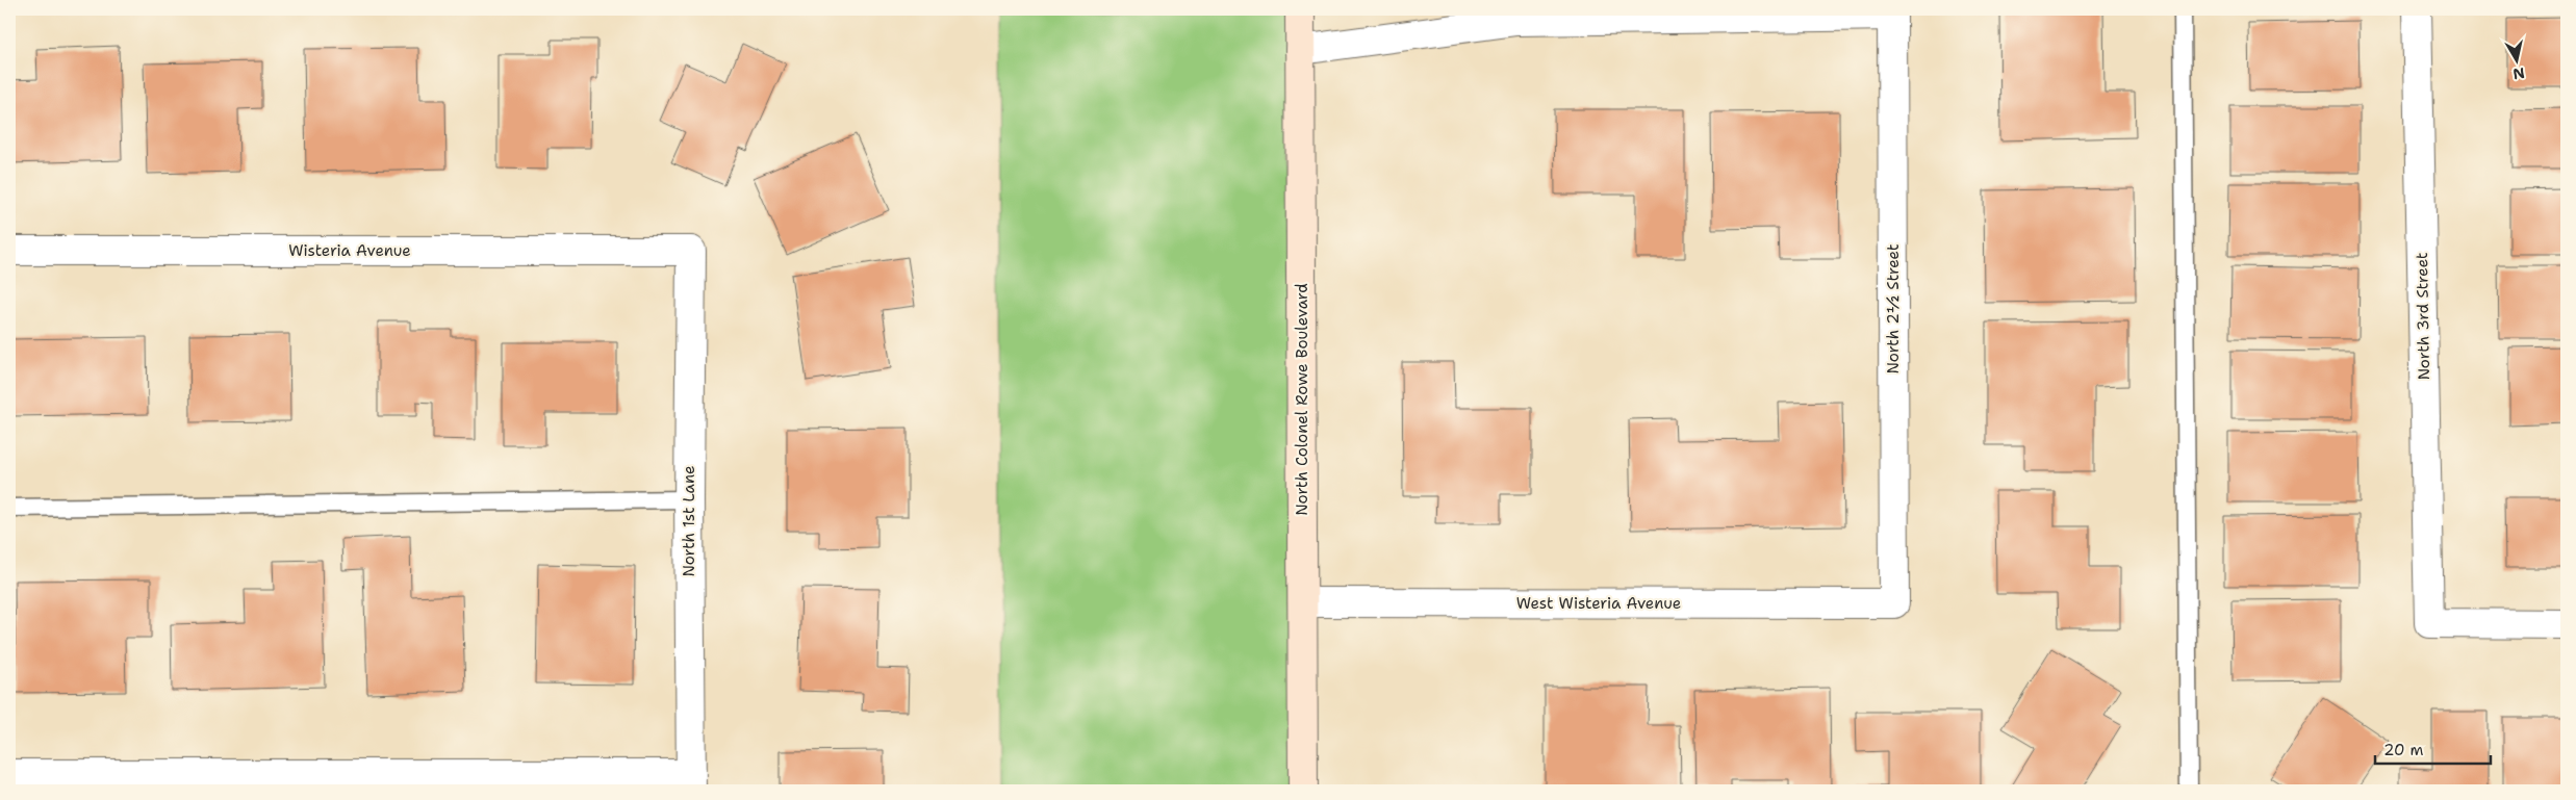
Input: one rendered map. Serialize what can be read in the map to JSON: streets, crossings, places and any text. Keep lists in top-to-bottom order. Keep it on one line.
{"streets":{"main road":["North Colonel Rowe Boulevard"],"street":["Wisteria Avenue","North 2½ Street","North 3rd Street","North 1st Lane","West Wisteria Avenue"]},"crossings":[["Wisteria Avenue","North 1st Lane"],["North 2½ Street","North Colonel Rowe Boulevard"],["North 2½ Street","West Wisteria Avenue"],["North Colonel Rowe Boulevard","West Wisteria Avenue"]],"scale_bar":"20 m","north":"bottom"}
